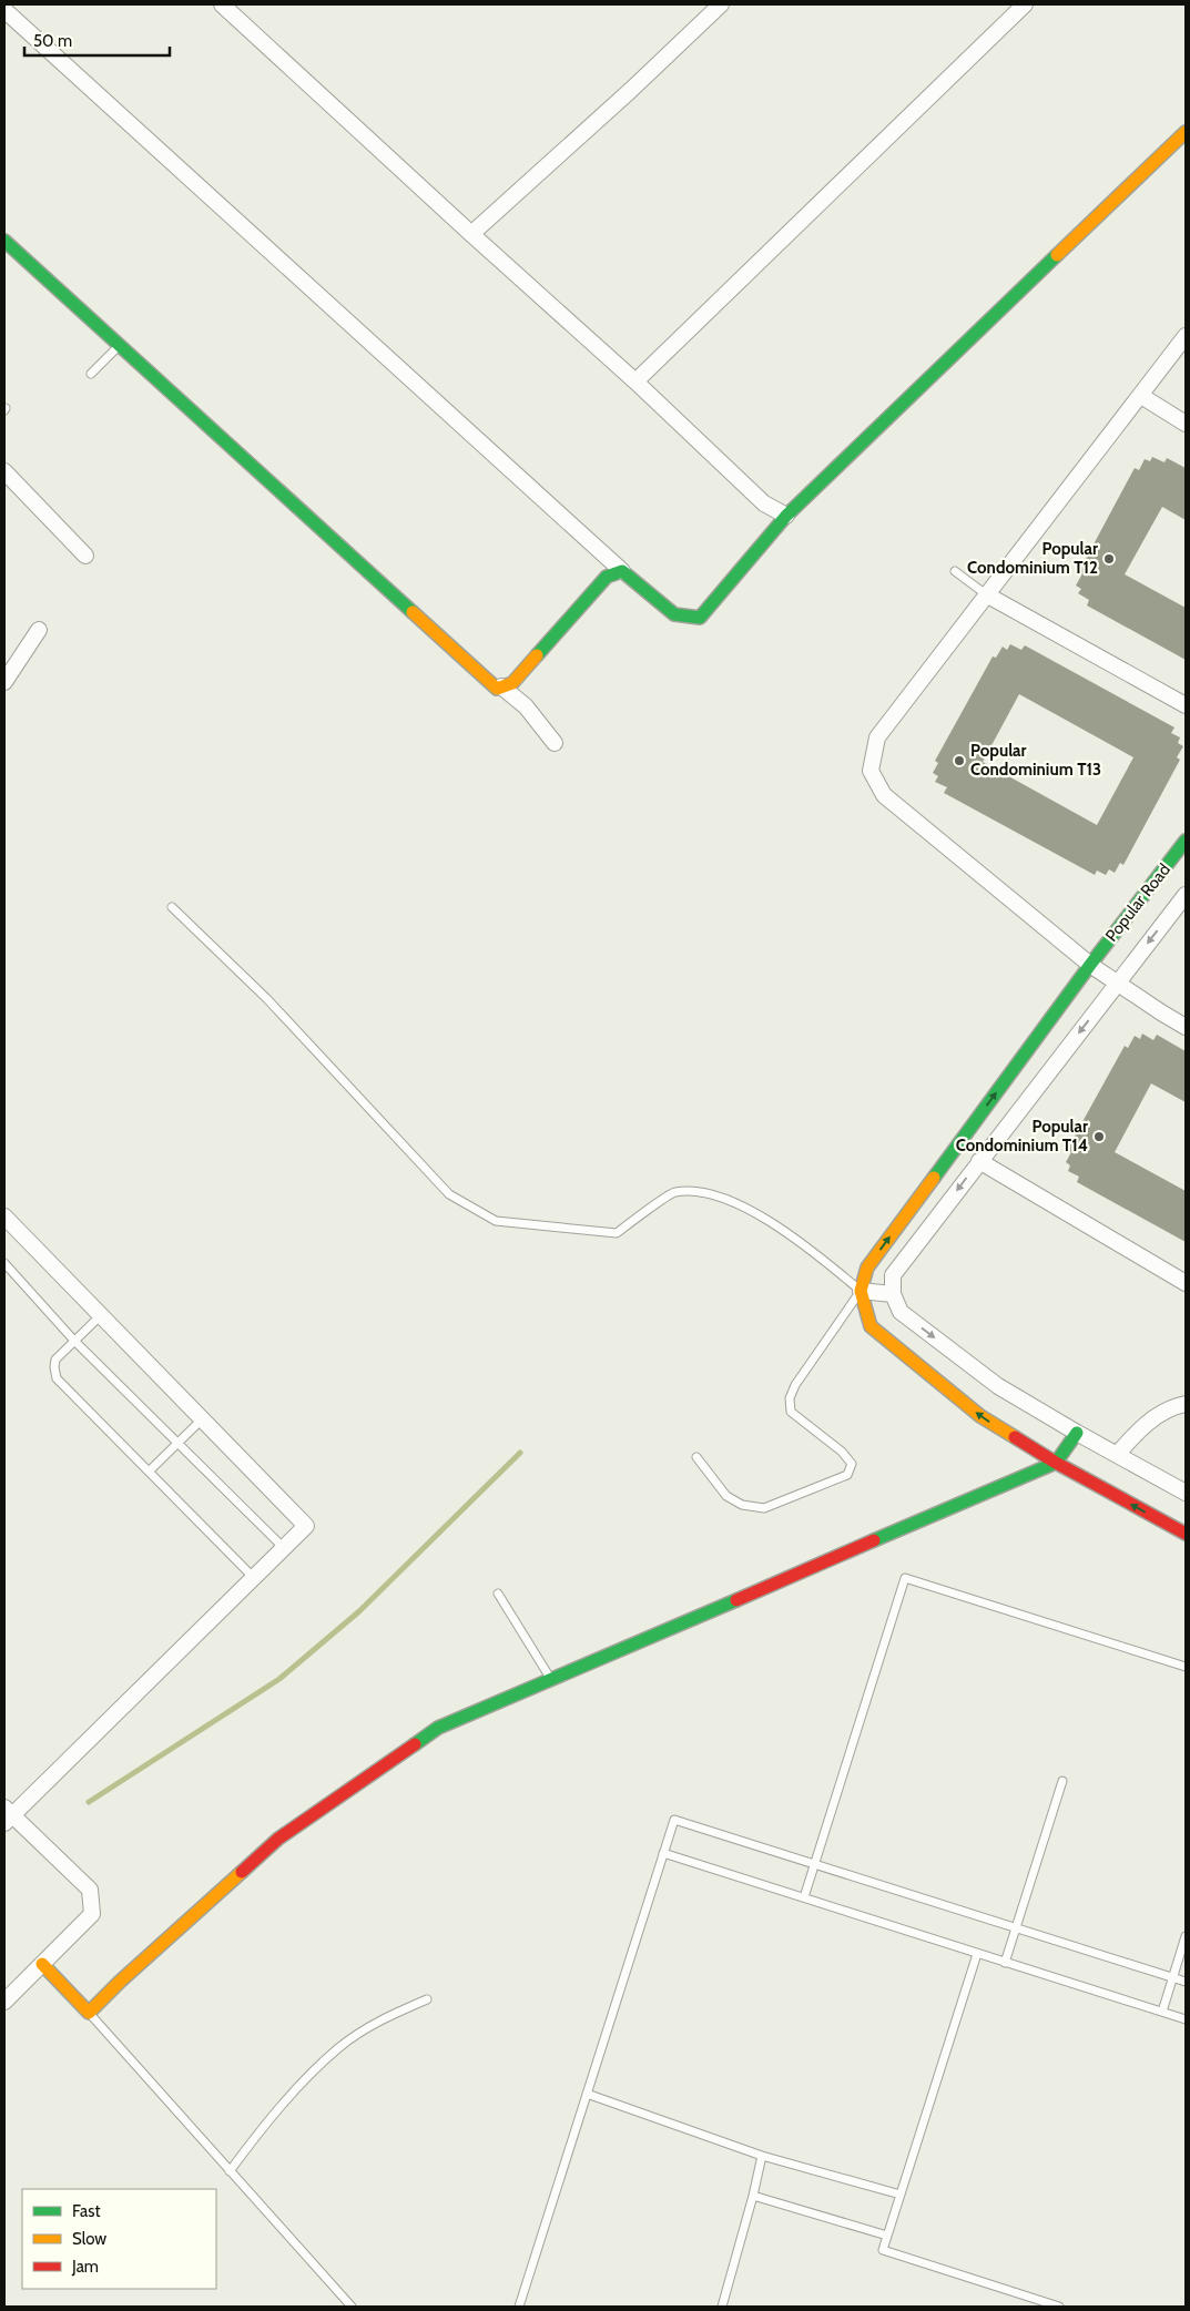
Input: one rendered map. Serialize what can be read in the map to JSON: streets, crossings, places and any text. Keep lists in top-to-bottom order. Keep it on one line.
{"streets":{"street":["Popular Road"]},"places":["Popular Condominium T12","Popular Condominium T13","Popular Condominium T14"],"legend":["Fast","Slow","Jam"],"scale_bar":"50 m"}
